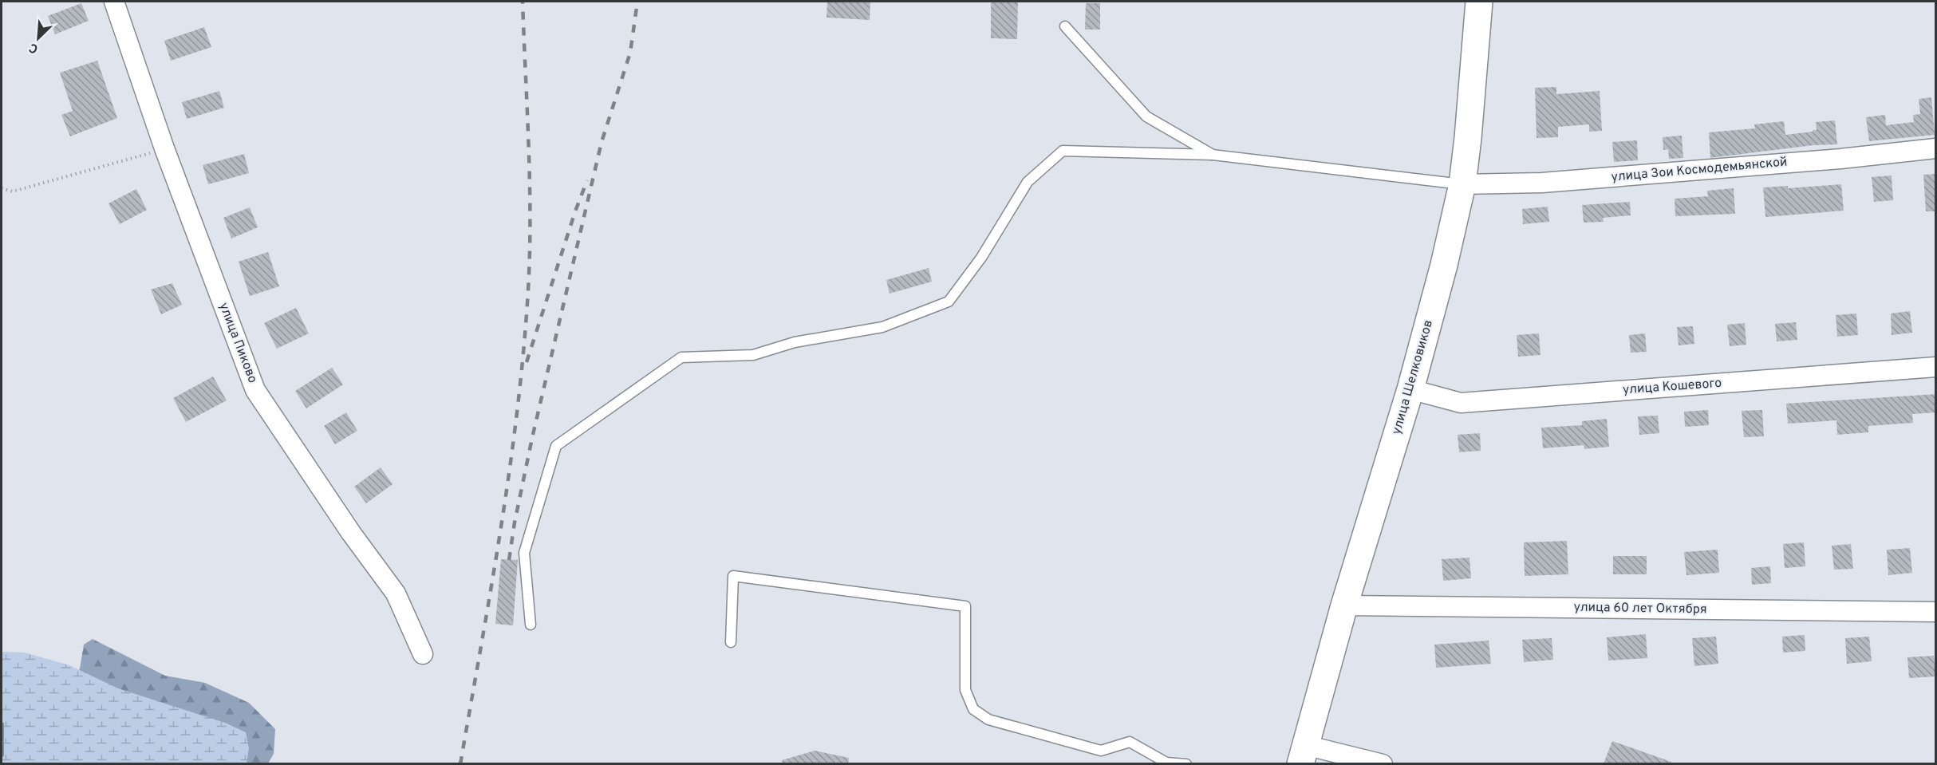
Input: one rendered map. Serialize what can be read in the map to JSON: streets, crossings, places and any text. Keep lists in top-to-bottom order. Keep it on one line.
{"streets":{"street":["улица Зои Космодемьянской","улица Пиково","улица Шелковиков","улица Кошевого","улица 60 лет Октября"]},"crossings":[["улица Зои Космодемьянской","улица Шелковиков"],["улица Шелковиков","улица Кошевого"],["улица Шелковиков","улица 60 лет Октября"]],"north":"bottom left"}
